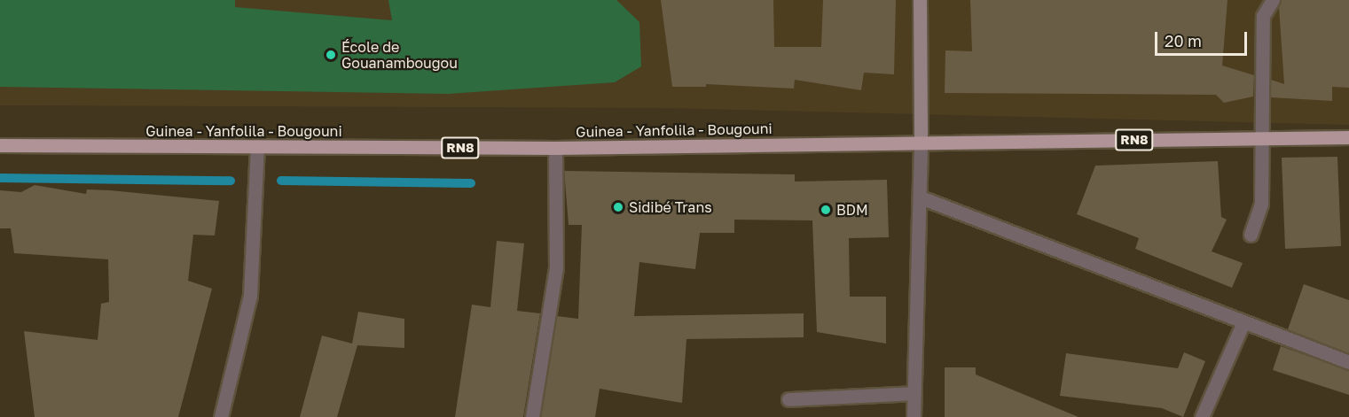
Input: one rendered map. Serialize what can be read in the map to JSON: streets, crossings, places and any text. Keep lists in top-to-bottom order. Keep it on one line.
{"streets":{"main road":["Guinea - Yanfolila - Bougouni","RN8"]},"places":["École de Gouanambougou","Sidibé Trans","BDM"],"scale_bar":"20 m"}
